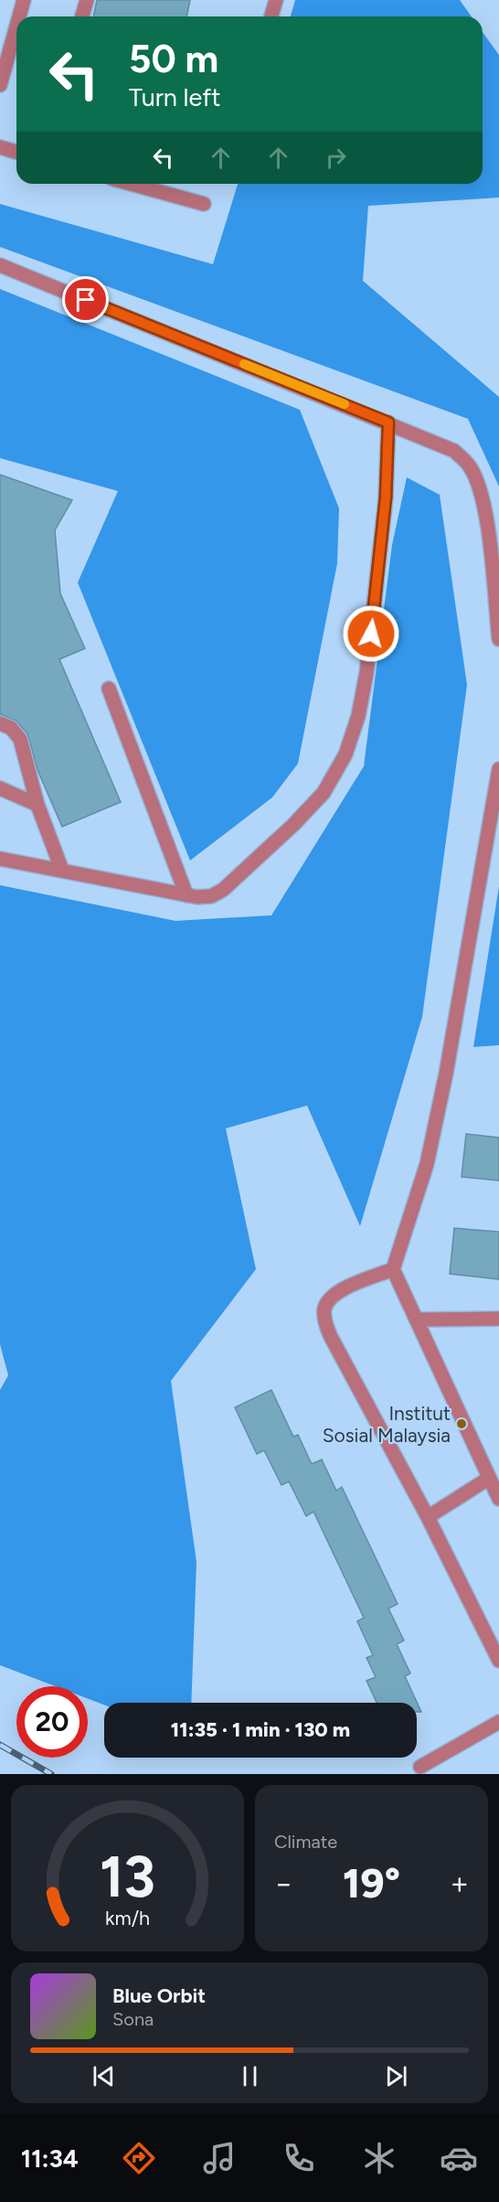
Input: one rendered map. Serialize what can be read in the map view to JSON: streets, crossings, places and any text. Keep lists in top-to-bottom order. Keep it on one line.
{"places":["Institut Sosial Malaysia"],"page":{"turn":["50 m","Turn left"],"limit":"20","trip":"11:35 · 1 min · 130 m","tile":"Climate","heat":["−","19°","+"],"song":["Blue Orbit","Sona"],"tabs":"11:34","gauge":["13","km/h"]}}
